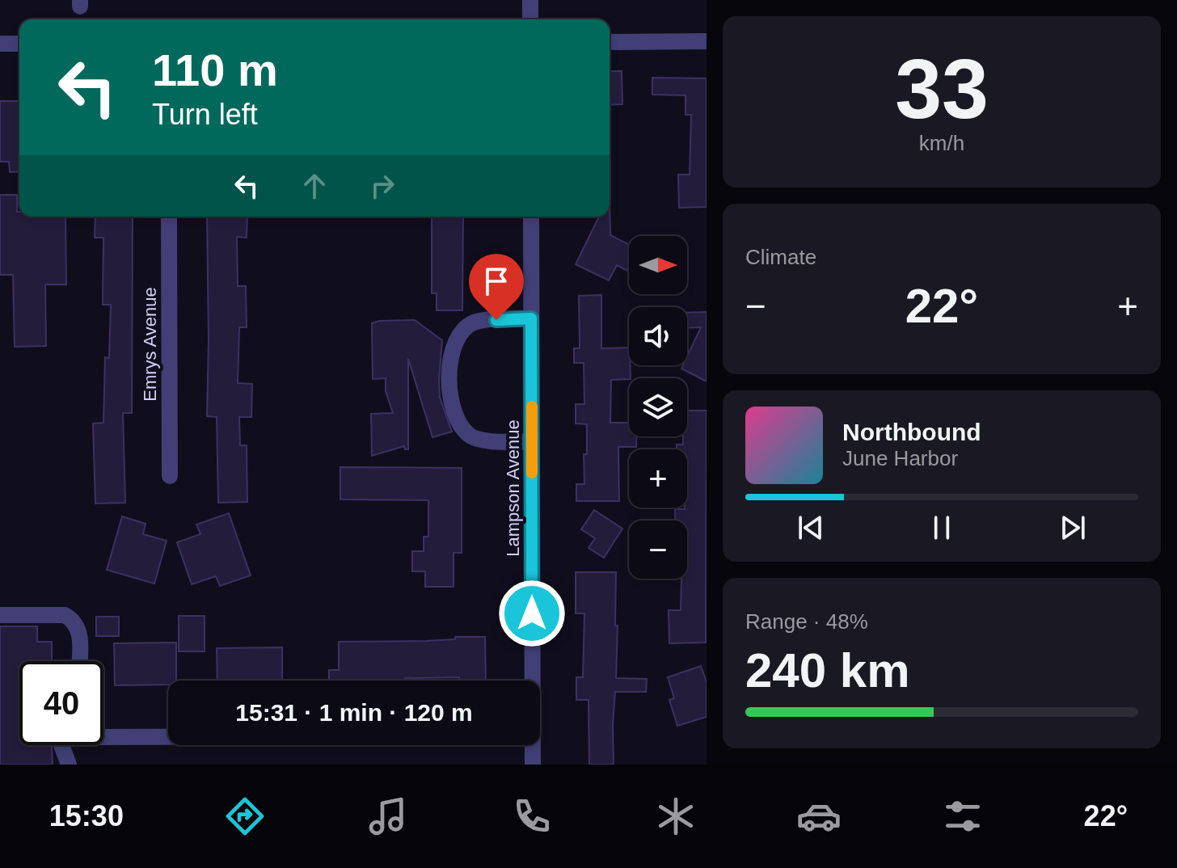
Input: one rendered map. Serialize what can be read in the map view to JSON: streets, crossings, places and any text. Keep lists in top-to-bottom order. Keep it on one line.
{"streets":{"street":["Emrys Avenue","Lampson Avenue"]},"north":"right","page":{"tile":[["33","km/h"],"Climate",["Range · 48%","240 km"]],"turn":["110 m","Turn left"],"map_buttons":["+","−"],"heat":["−","22°","+"],"song":["Northbound","June Harbor"],"limit":"40","trip":"15:31 · 1 min · 120 m","tabs":["15:30","22°"]}}
